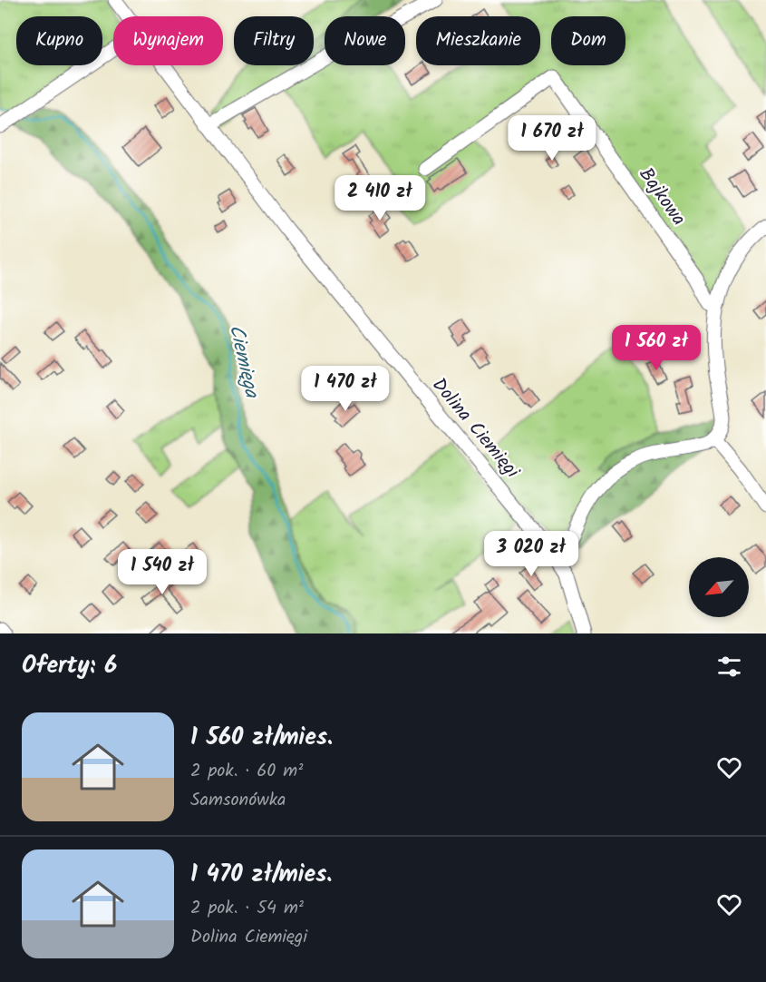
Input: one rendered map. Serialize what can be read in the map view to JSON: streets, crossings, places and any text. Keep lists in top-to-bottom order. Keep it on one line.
{"streets":{"street":["Bajkowa","Dolina Ciemięgi"]},"water":["Ciemięga"],"north":"bottom left","page":{"chip":["Kupno","Wynajem","Filtry","Nowe","Mieszkanie","Dom"],"price":["1 670 zł","2 410 zł","1 560 zł","1 470 zł","3 020 zł","1 540 zł"],"heading":"Oferty: 6","list":[{"name":"1 560 zł/mies.","note":"2 pok. · 60 m² · Samsonówka"},{"name":"1 470 zł/mies.","note":"2 pok. · 54 m² · Dolina Ciemięgi"}]}}
